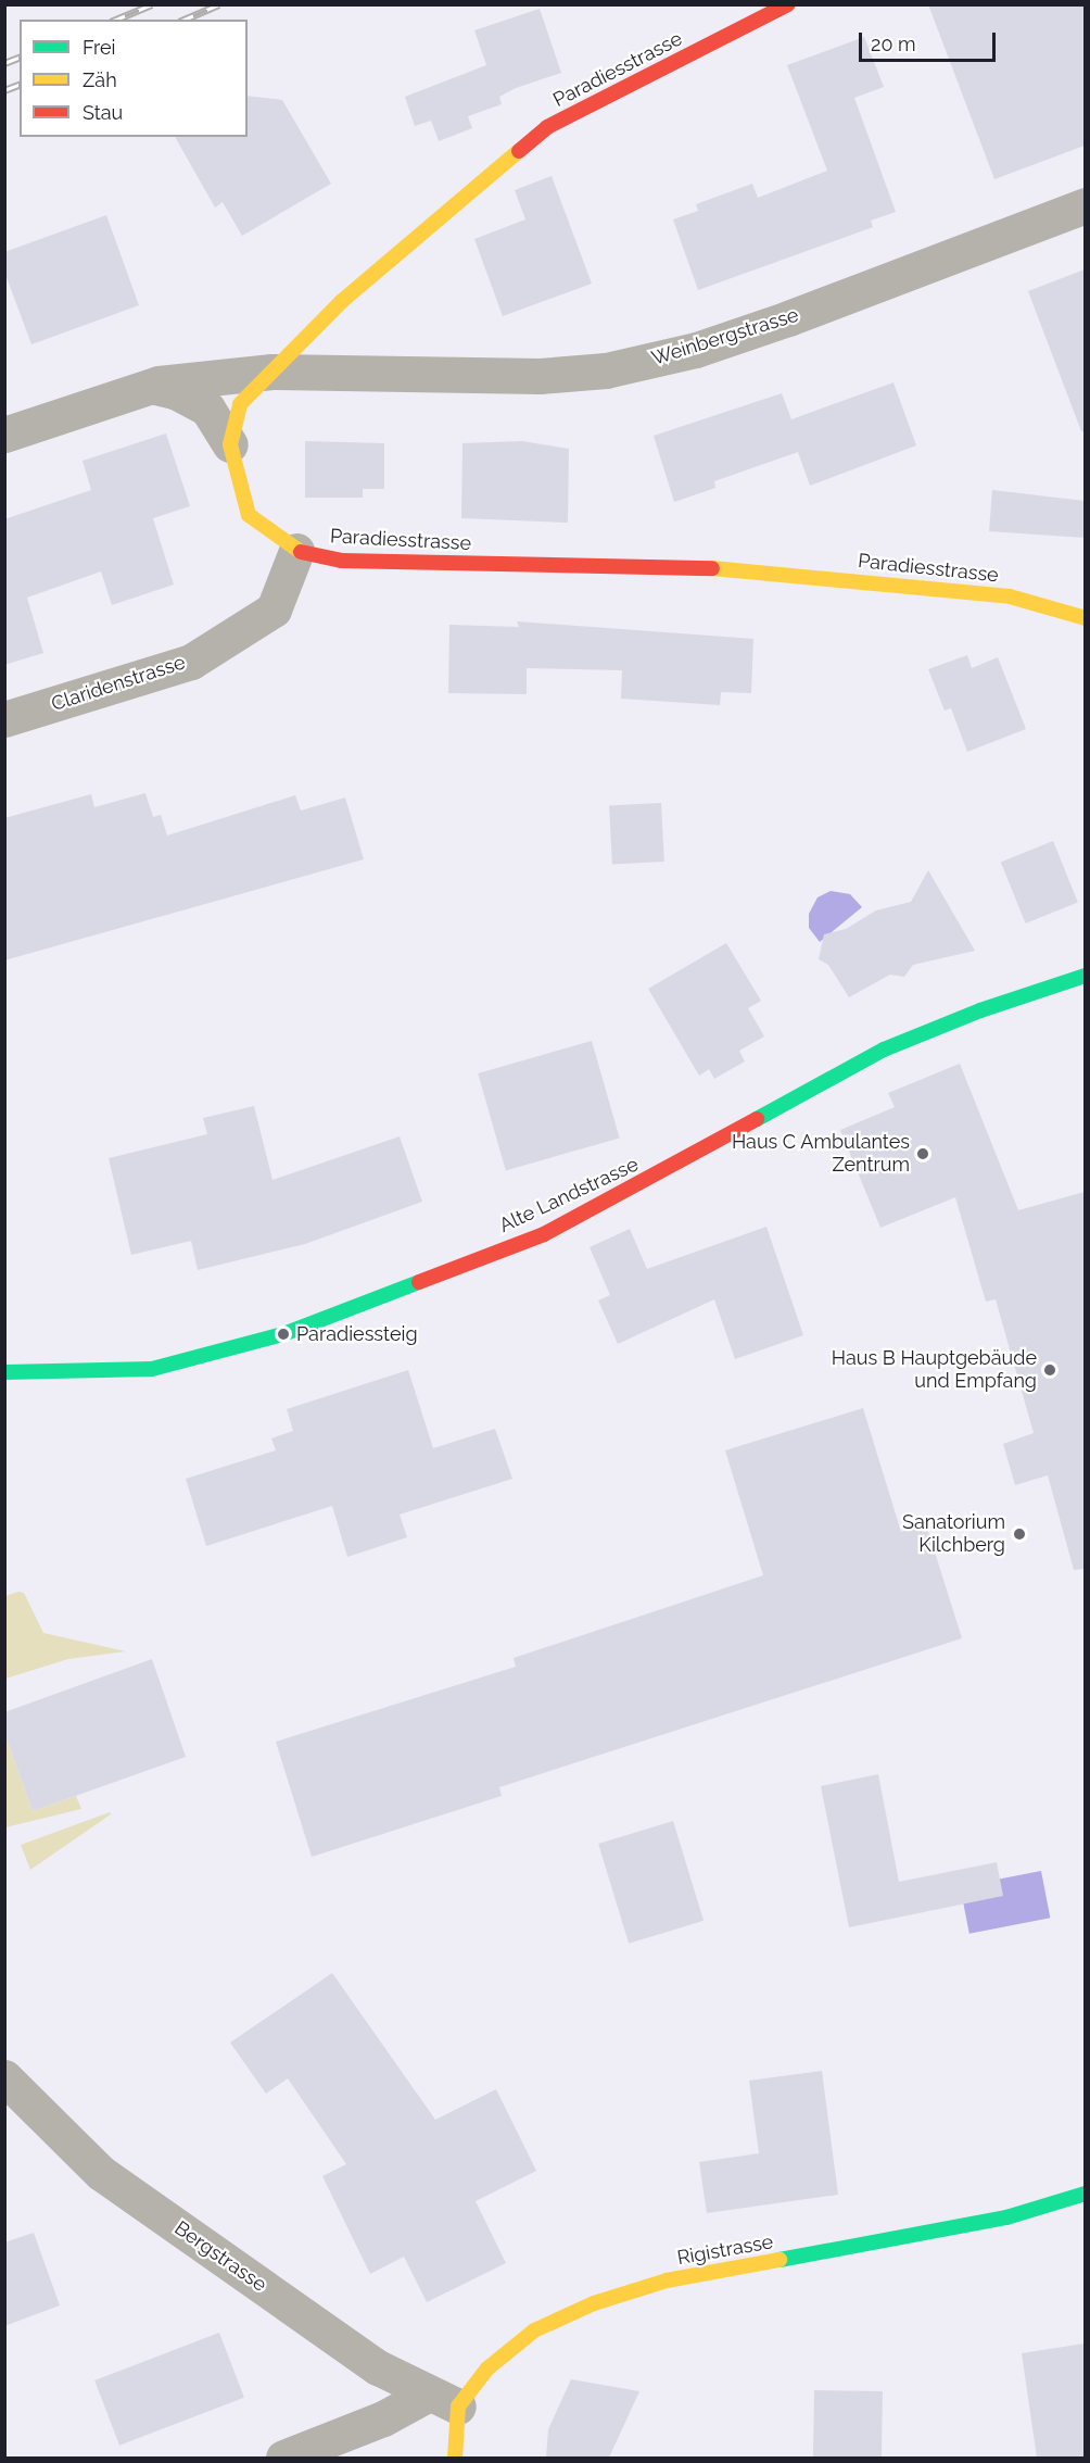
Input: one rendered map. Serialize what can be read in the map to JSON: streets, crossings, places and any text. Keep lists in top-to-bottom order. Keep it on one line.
{"streets":{"street":["Paradiesstrasse","Weinbergstrasse","Claridenstrasse","Alte Landstrasse","Rigistrasse","Bergstrasse"]},"crossings":[["Paradiesstrasse","Weinbergstrasse"],["Paradiesstrasse","Claridenstrasse"],["Rigistrasse","Bergstrasse"]],"places":["Haus C Ambulantes Zentrum","Paradiessteig","Haus B Hauptgebäude und Empfang","Sanatorium Kilchberg"],"legend":["Frei","Zäh","Stau"],"scale_bar":"20 m"}
